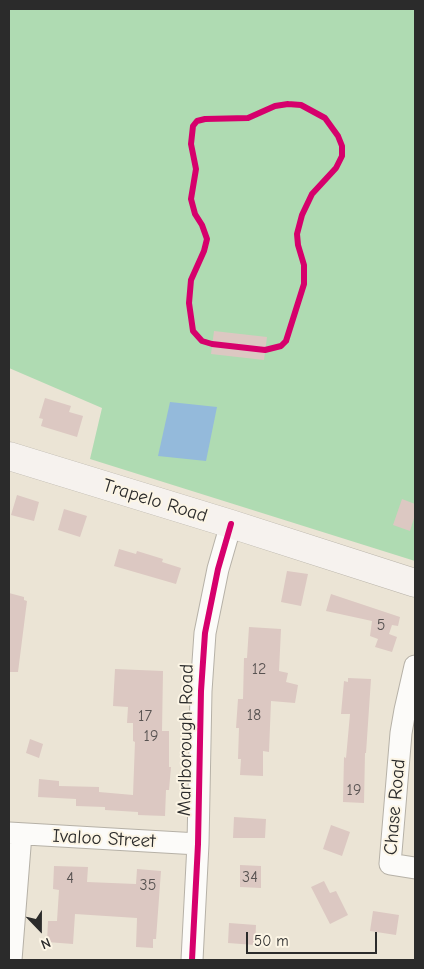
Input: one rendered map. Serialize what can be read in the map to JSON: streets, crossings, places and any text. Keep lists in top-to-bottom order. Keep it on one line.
{"streets":{"main road":["Trapelo Road"],"street":["Marlborough Road","Chase Road","Ivaloo Street"]},"crossings":[["Trapelo Road","Marlborough Road"],["Marlborough Road","Ivaloo Street"]],"house_numbers":["5","12","18","17","19","19","34","4","35"],"scale_bar":"50 m","north":"bottom"}
